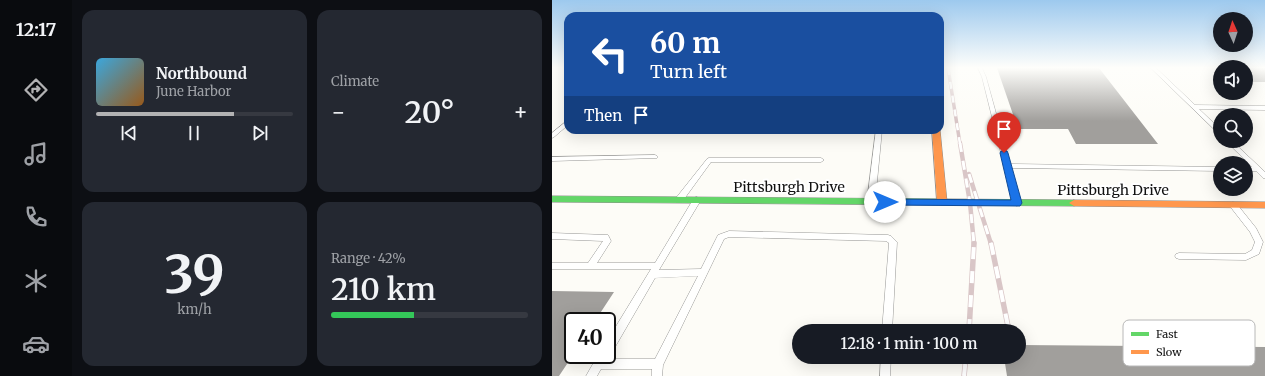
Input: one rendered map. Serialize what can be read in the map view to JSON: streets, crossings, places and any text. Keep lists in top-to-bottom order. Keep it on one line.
{"streets":{"street":["Pittsburgh Drive"]},"legend":["Fast","Slow"],"north":"top","page":{"tabs":"12:17","tile":["Climate",["39","km/h"],["Range · 42%","210 km"]],"turn":["60 m","Turn left"],"song":["Northbound","June Harbor"],"heat":["−","20°","+"],"then":"Then","limit":"40","trip":"12:18 · 1 min · 100 m"}}
